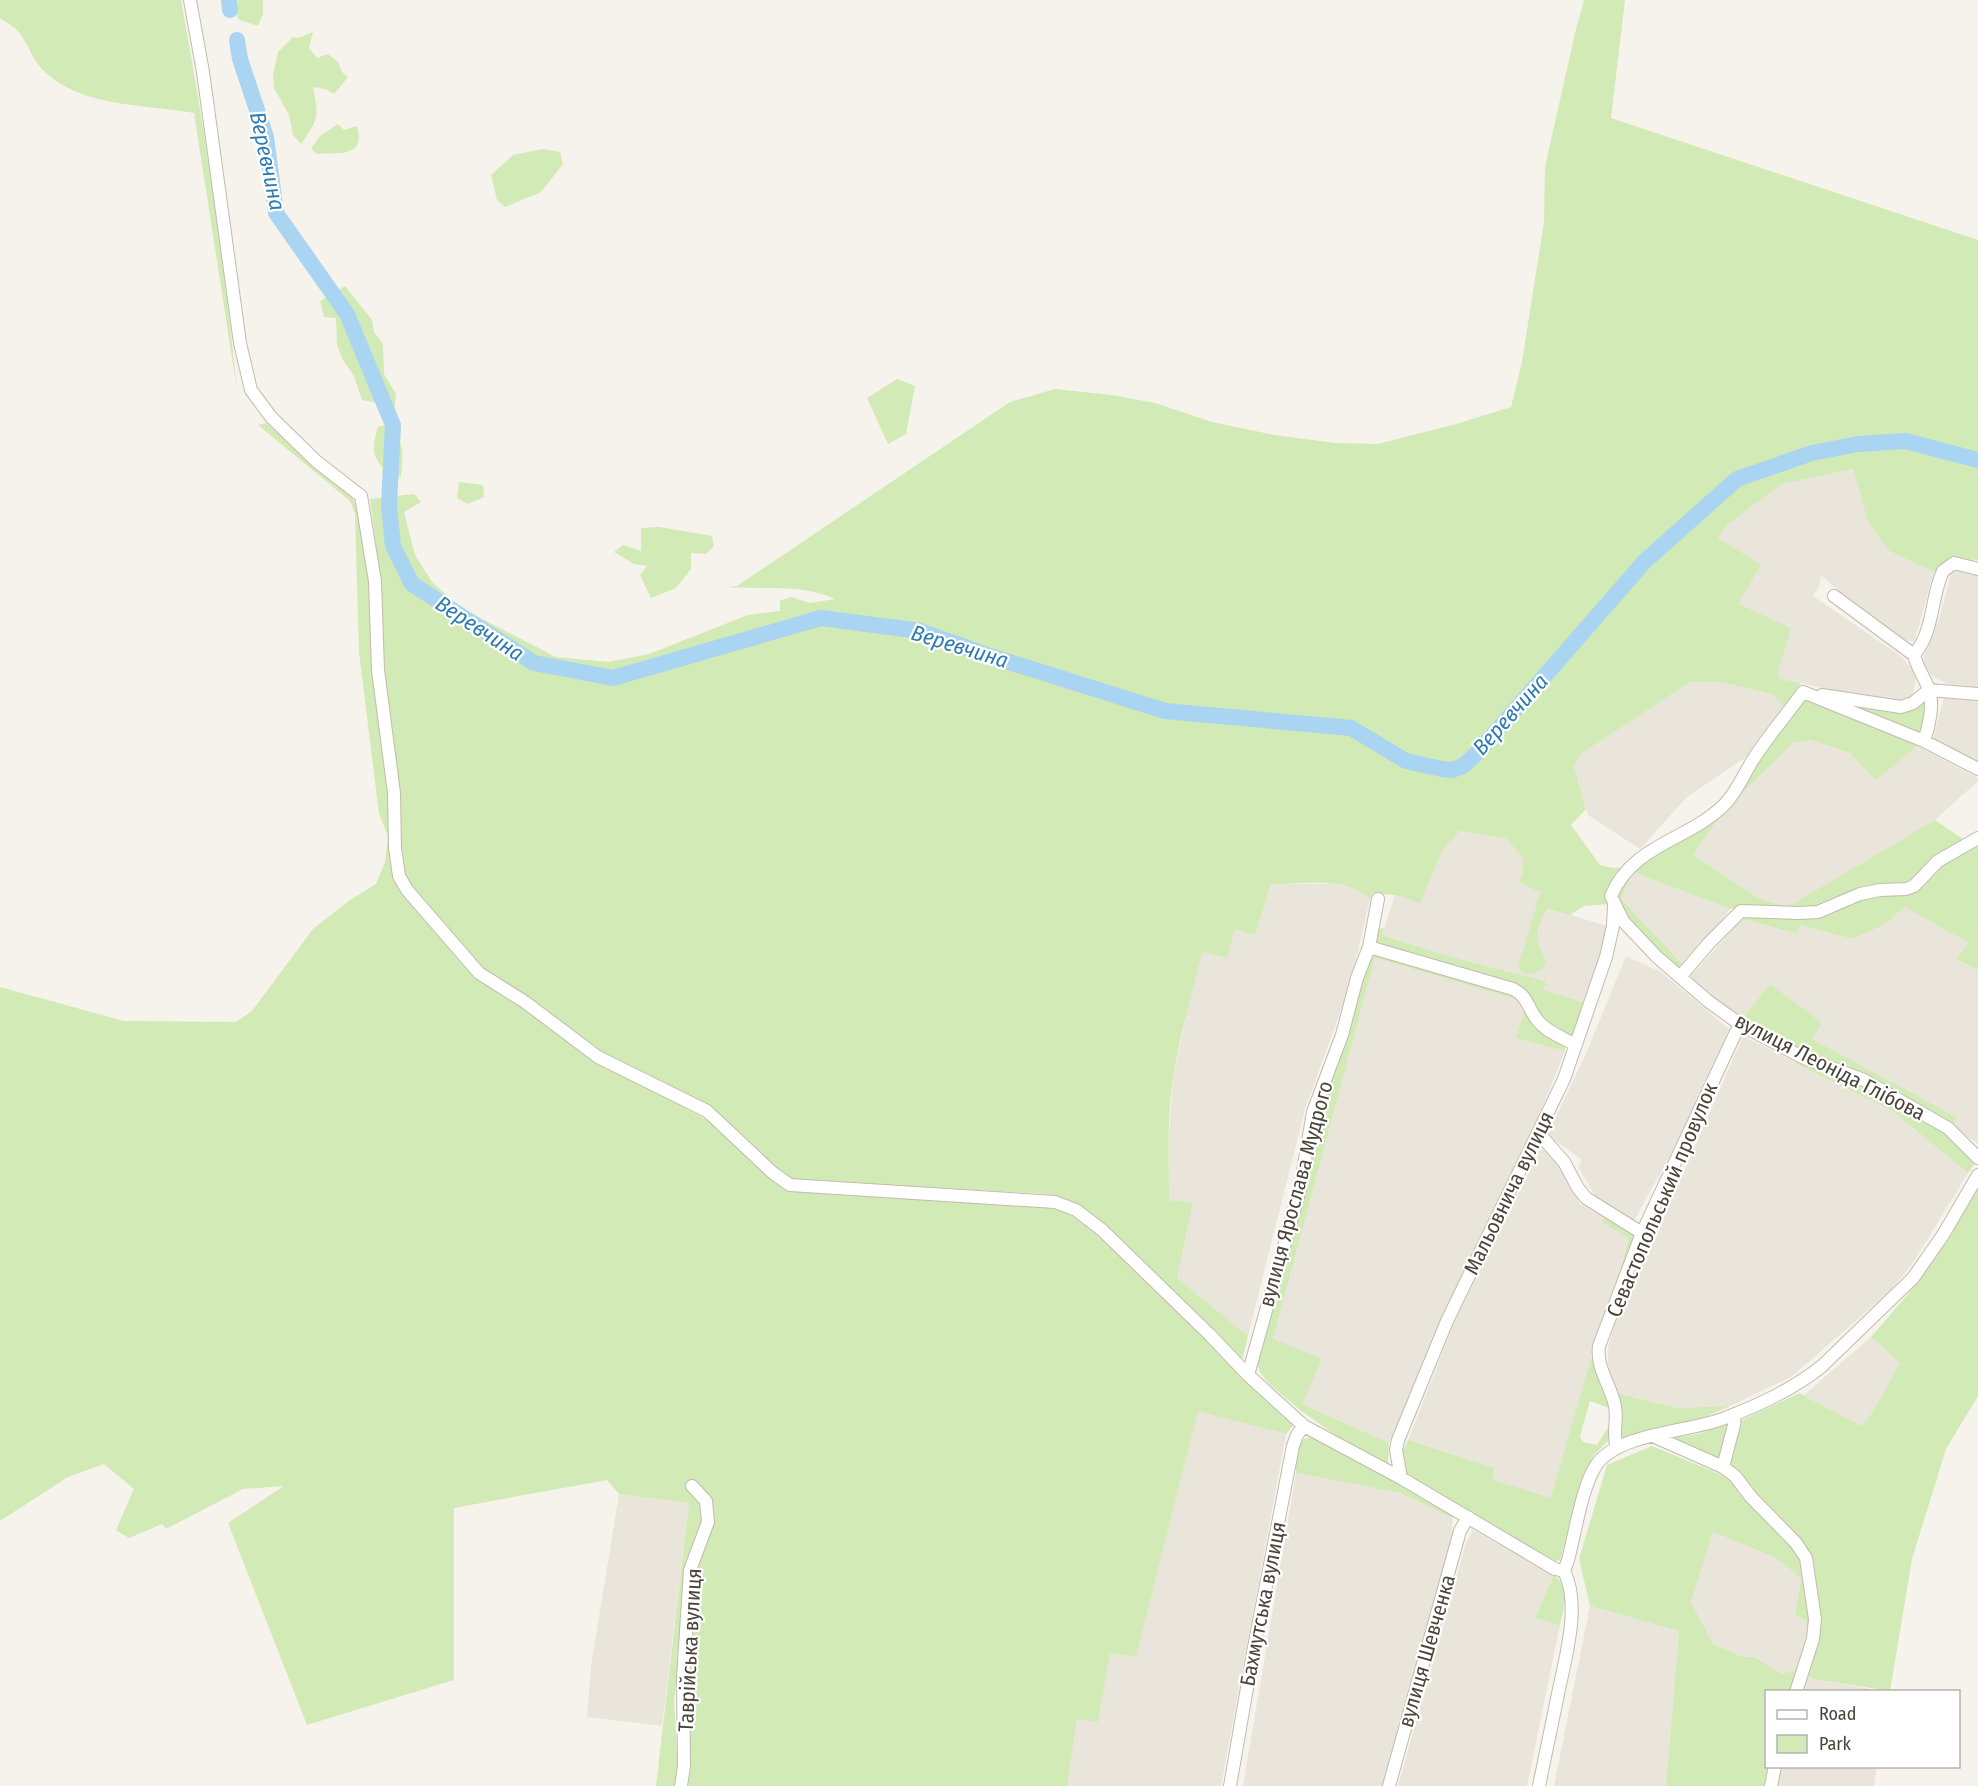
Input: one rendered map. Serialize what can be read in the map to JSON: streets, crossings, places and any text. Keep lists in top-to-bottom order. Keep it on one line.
{"streets":{"street":["вулиця Леоніда Глібова","Мальовнича вулиця","вулиця Ярослава Мудрого","Севастопольський провулок","Бахмутська вулиця","Таврійська вулиця","вулиця Шевченка"]},"crossings":[["вулиця Леоніда Глібова","Мальовнича вулиця"],["вулиця Леоніда Глібова","Севастопольський провулок"]],"water":["Веревчина"],"legend":["Road","Park"]}
